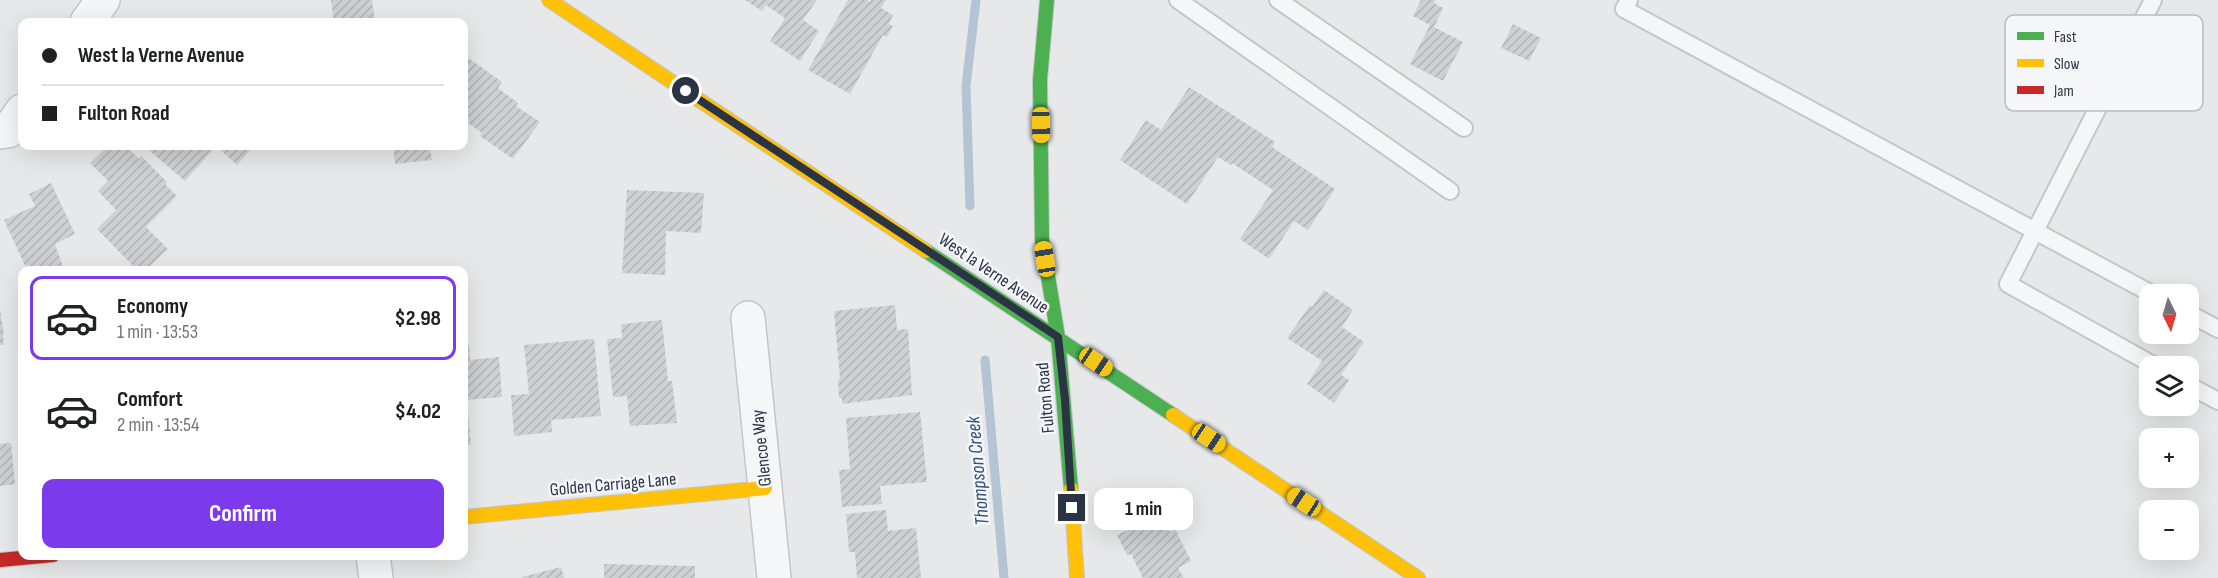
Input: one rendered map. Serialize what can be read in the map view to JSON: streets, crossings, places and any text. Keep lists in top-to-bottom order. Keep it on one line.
{"streets":{"main road":["West la Verne Avenue","Fulton Road","Golden Carriage Lane"],"street":["Glencoe Way"]},"crossings":[["West la Verne Avenue","Fulton Road"],["Glencoe Way","Golden Carriage Lane"]],"water":["Thompson Creek"],"legend":["Fast","Slow","Jam"],"north":"bottom","page":{"banner":["West la Verne Avenue","Fulton Road"],"list":[{"name":"Economy","note":"1 min · 13:53","value":"$2.98"},{"name":"Comfort","note":"2 min · 13:54","value":"$4.02"}],"map_buttons":["+","−"],"buttons":"Confirm","bubble":"1 min"}}
